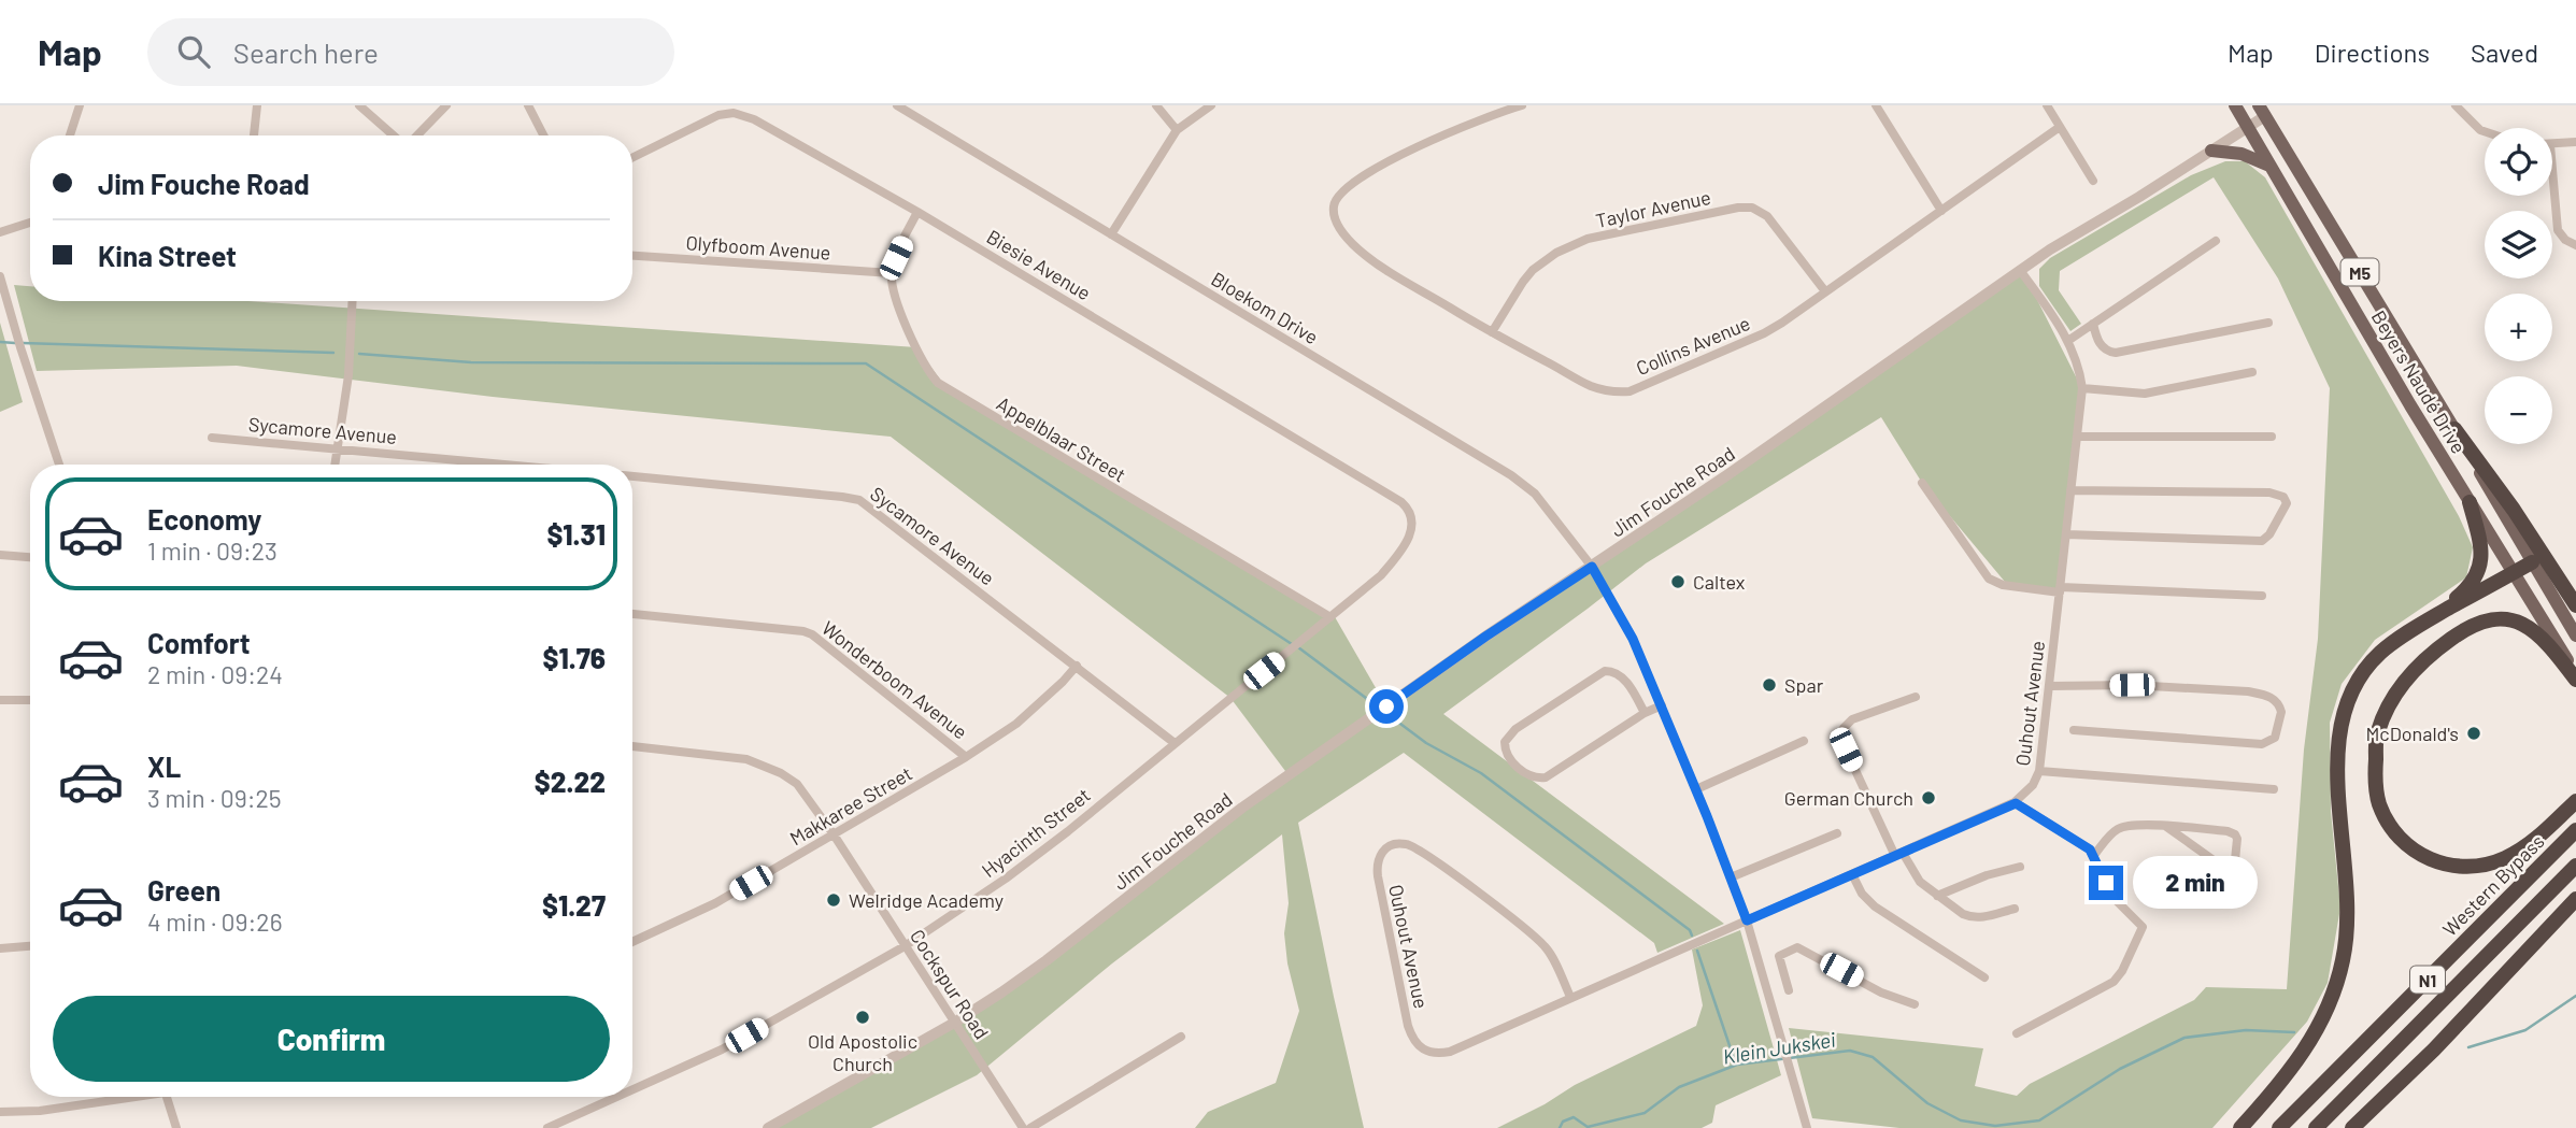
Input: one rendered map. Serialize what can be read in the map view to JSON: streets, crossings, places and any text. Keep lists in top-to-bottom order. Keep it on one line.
{"streets":{"highway":["Western Bypass","N1"],"main road":["M5","Beyers Naudé Drive"],"street":["Taylor Avenue","Olyfboom Avenue","Biesie Avenue","Bloekom Drive","Collins Avenue","Sycamore Avenue","Appelblaar Street","Jim Fouche Road","Wonderboom Avenue","Ouhout Avenue","Makkaree Street","Hyacinth Street","Cockspur Road"]},"crossings":[["Taylor Avenue","Collins Avenue"],["Olyfboom Avenue","Appelblaar Street"],["Biesie Avenue","Hyacinth Street"],["Bloekom Drive","Jim Fouche Road"],["Bloekom Drive","Ouhout Avenue"],["Beyers Naudé Drive","Jim Fouche Road"],["Sycamore Avenue","Makkaree Street"],["Sycamore Avenue","Hyacinth Street"],["Appelblaar Street","Hyacinth Street"],["Jim Fouche Road","Ouhout Avenue"],["Jim Fouche Road","Cockspur Road"],["Wonderboom Avenue","Makkaree Street"],["Makkaree Street","Cockspur Road"],["Hyacinth Street","Cockspur Road"]],"water":["Klein Jukskei"],"places":["Caltex","Spar","McDonald's","German Church","Welridge Academy","Old Apostolic Church"],"page":{"header":"Map","search":"Search here","nav":["Map","Directions","Saved"],"map_buttons":["+","−"],"banner":["Jim Fouche Road","Kina Street"],"list":[{"name":"Economy","note":"1 min · 09:23","value":"$1.31"},{"name":"Comfort","note":"2 min · 09:24","value":"$1.76"},{"name":"XL","note":"3 min · 09:25","value":"$2.22"},{"name":"Green","note":"4 min · 09:26","value":"$1.27"}],"bubble":"2 min","buttons":"Confirm"}}
